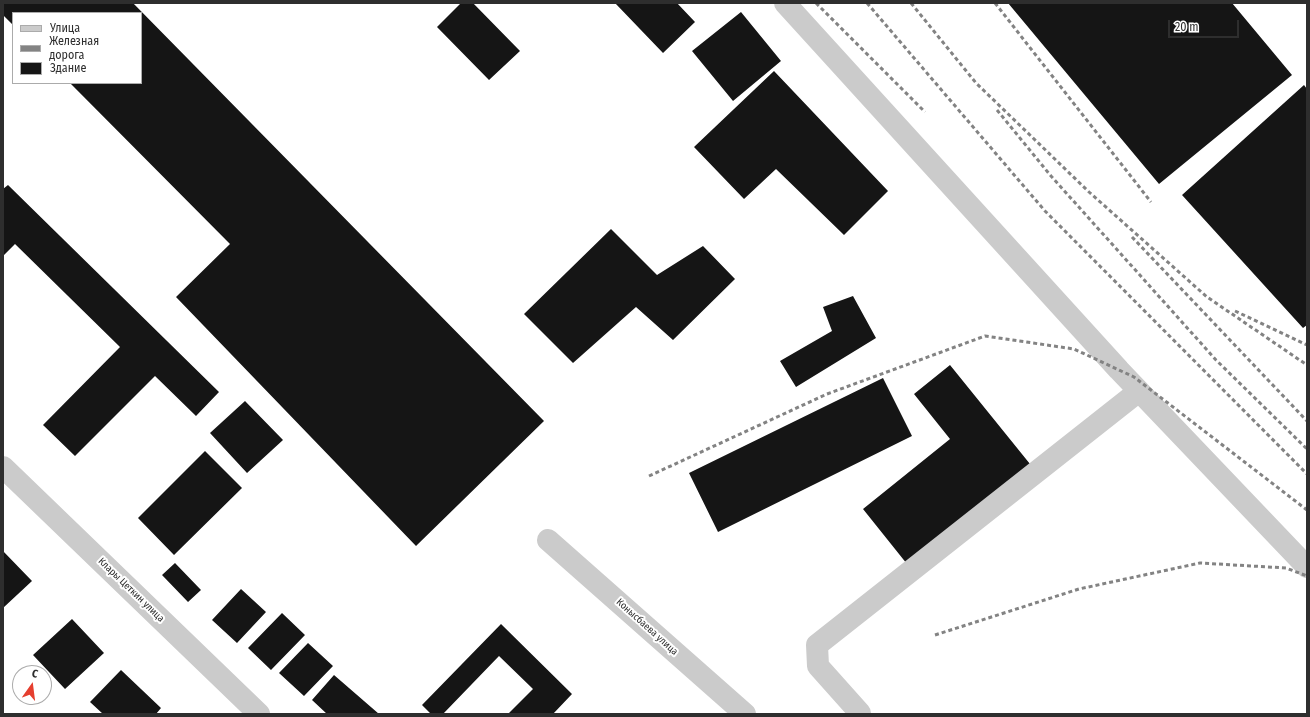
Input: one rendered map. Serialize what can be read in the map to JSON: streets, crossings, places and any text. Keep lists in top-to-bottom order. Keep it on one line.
{"streets":{"street":["Клары Цеткин улица","Конысбаева улица"]},"legend":["Улица","Железная дорога","Здание"],"scale_bar":"20 m","north":"top"}
